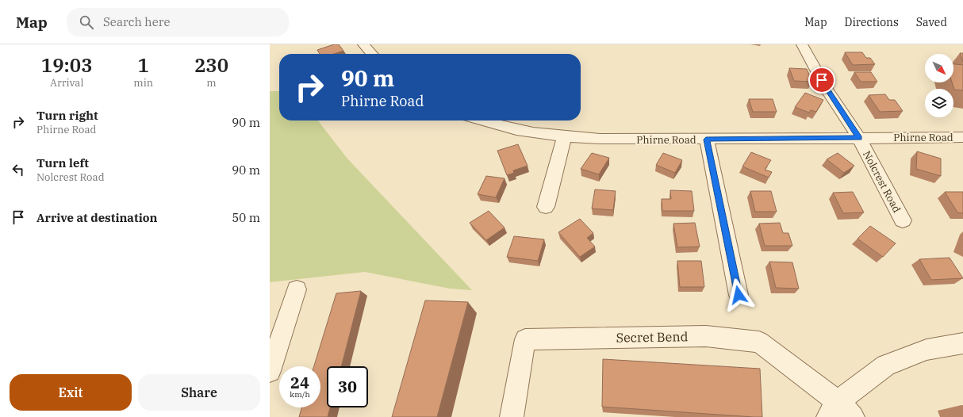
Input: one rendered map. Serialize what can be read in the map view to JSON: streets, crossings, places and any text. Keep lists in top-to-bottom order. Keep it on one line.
{"streets":{"street":["Phirne Road","Nolcrest Road","Secret Bend"]},"crossings":[["Phirne Road","Nolcrest Road"]],"north":"bottom right","page":{"header":"Map","search":"Search here","nav":["Map","Directions","Saved"],"eta":["19:03","Arrival","1","min","230","m"],"turn":["90 m","Phirne Road"],"list":[{"name":"Turn right","note":"Phirne Road","value":"90 m"},{"name":"Turn left","note":"Nolcrest Road","value":"90 m"},{"name":"Arrive at destination","value":"50 m"}],"speed":"24 km/h","limit":"30","buttons":["Exit","Share"]}}
